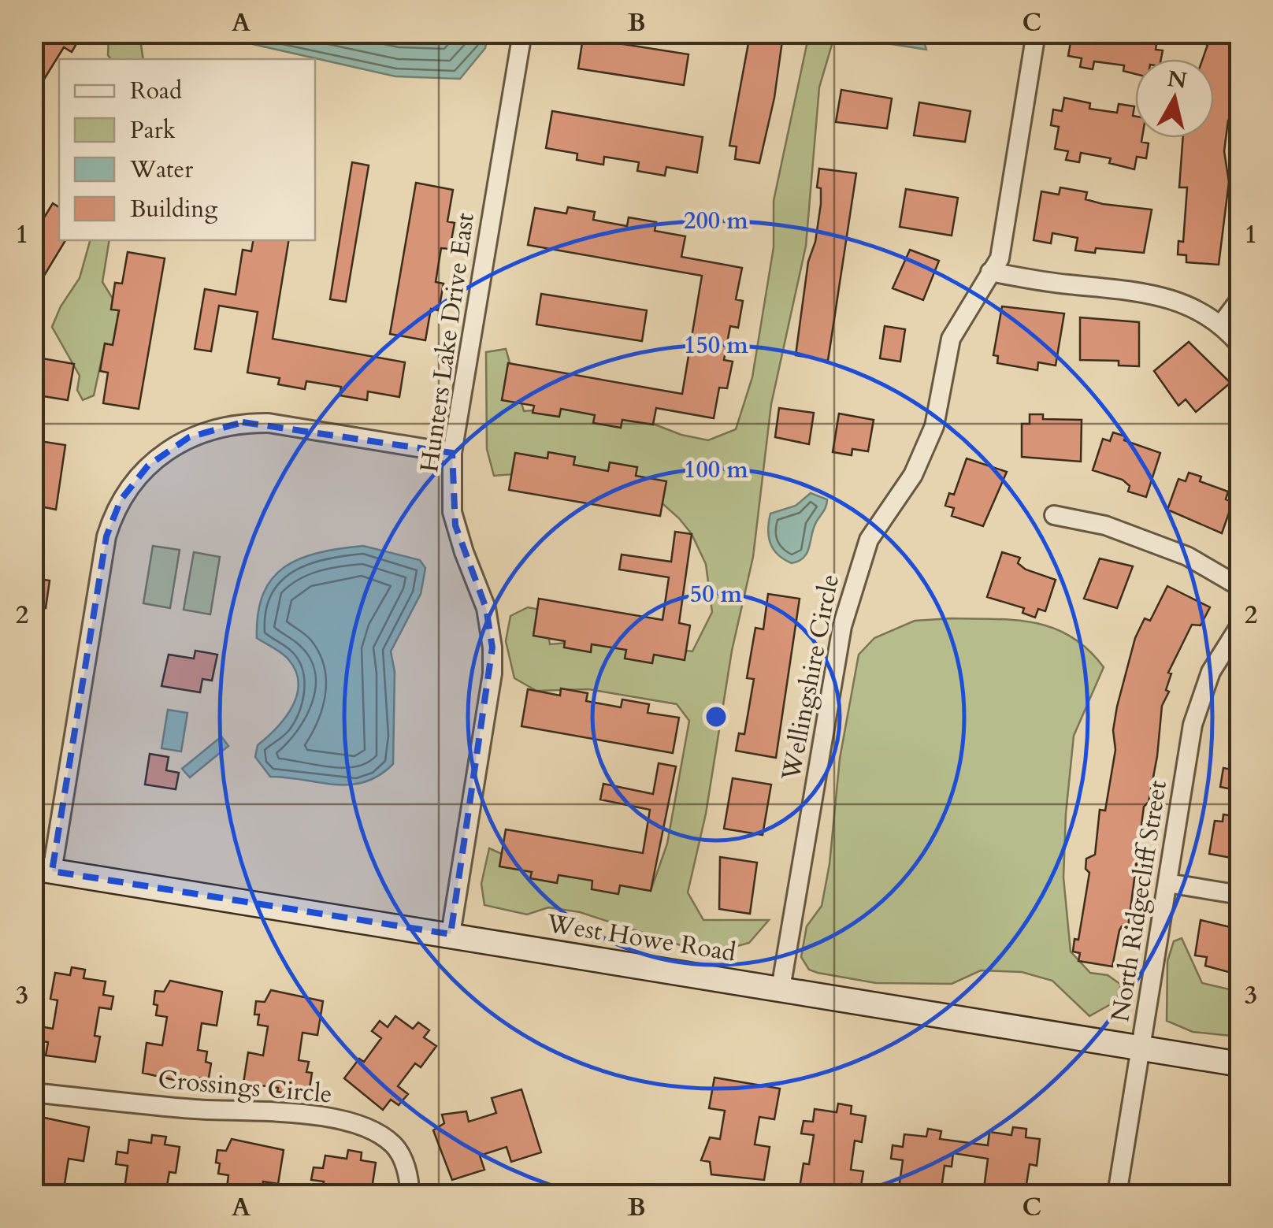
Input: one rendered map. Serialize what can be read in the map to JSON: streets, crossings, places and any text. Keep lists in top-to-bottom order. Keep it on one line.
{"streets":{"main road":["West Howe Road"],"street":["Hunters Lake Drive East","Wellingshire Circle","North Ridgecliff Street","Crossings Circle"]},"crossings":[["Hunters Lake Drive East","West Howe Road"],["Wellingshire Circle","West Howe Road"],["North Ridgecliff Street","West Howe Road"]],"legend":["Road","Park","Water","Building"],"north":"top","grid":{"columns":["A","B","C"],"rows":["1","2","3"]},"rings":["200 m","150 m","100 m","50 m"]}
